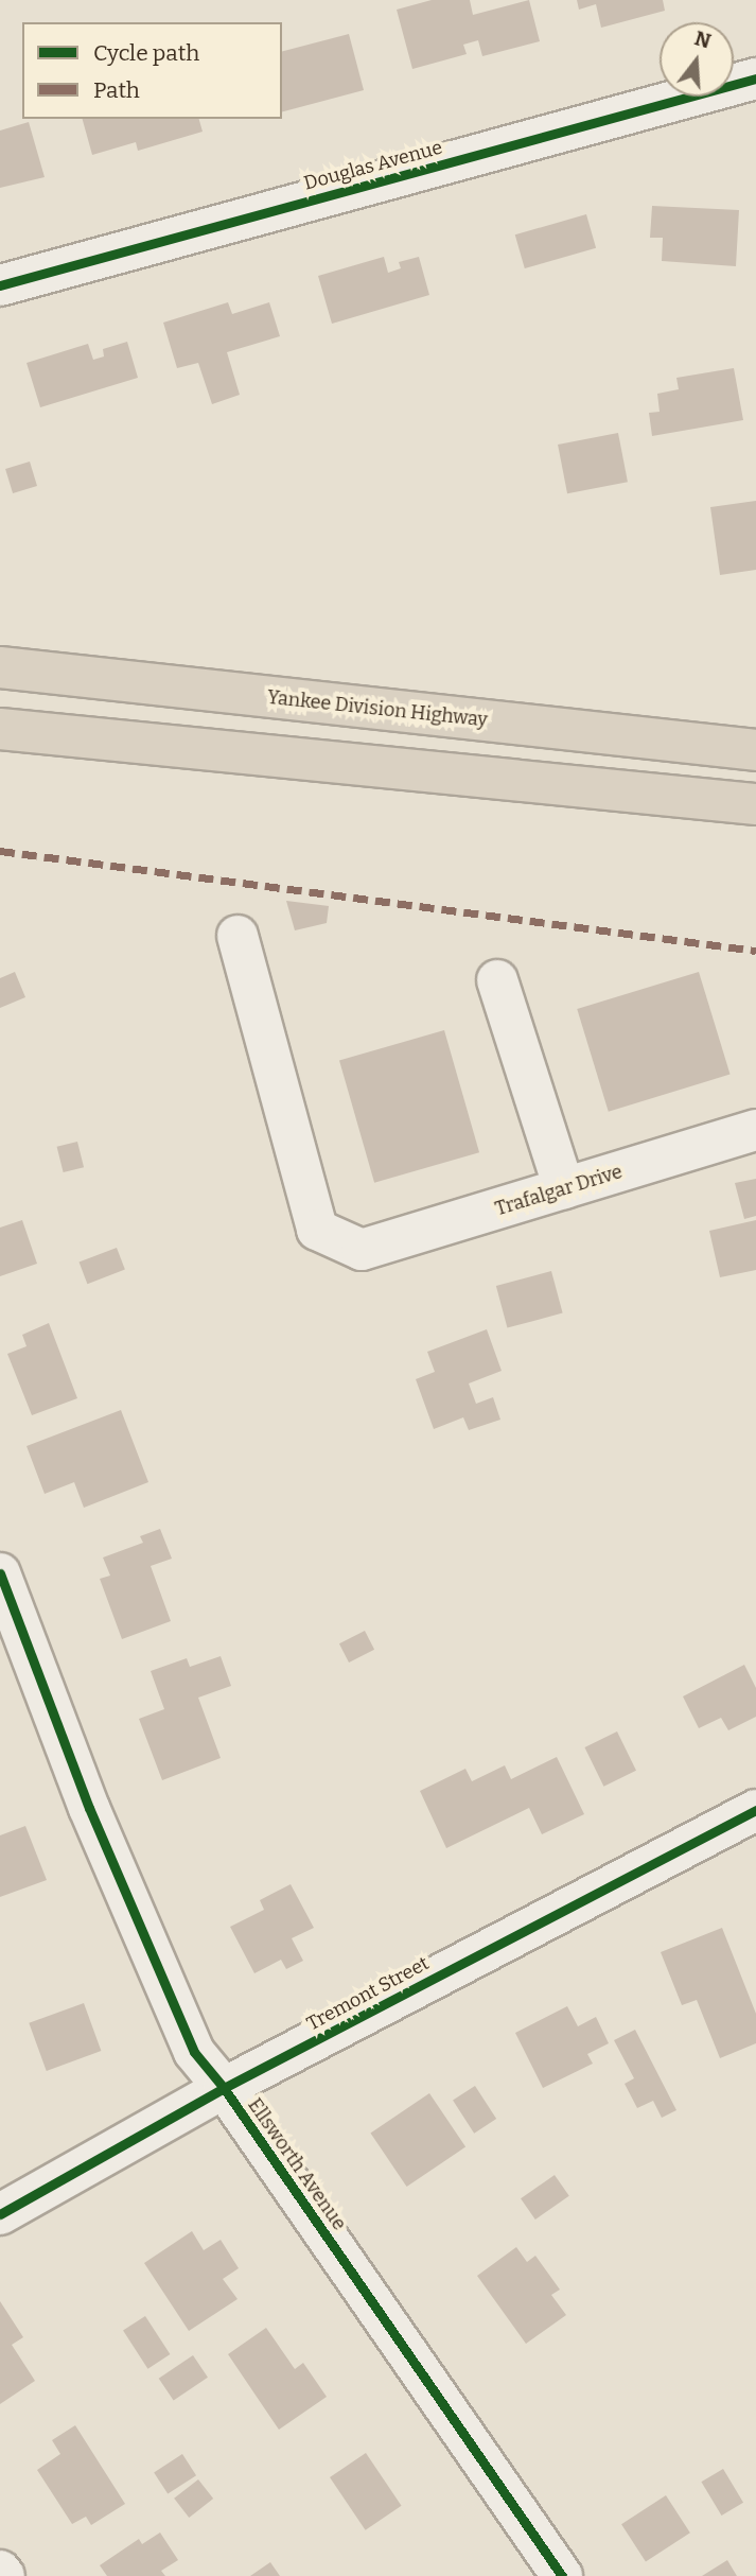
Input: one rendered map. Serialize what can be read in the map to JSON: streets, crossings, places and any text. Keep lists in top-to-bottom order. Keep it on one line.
{"streets":{"highway":["Yankee Division Highway"],"street":["Douglas Avenue","Trafalgar Drive","Tremont Street","Ellsworth Avenue"]},"crossings":[["Tremont Street","Ellsworth Avenue"]],"legend":["Cycle path","Path"],"north":"top"}
